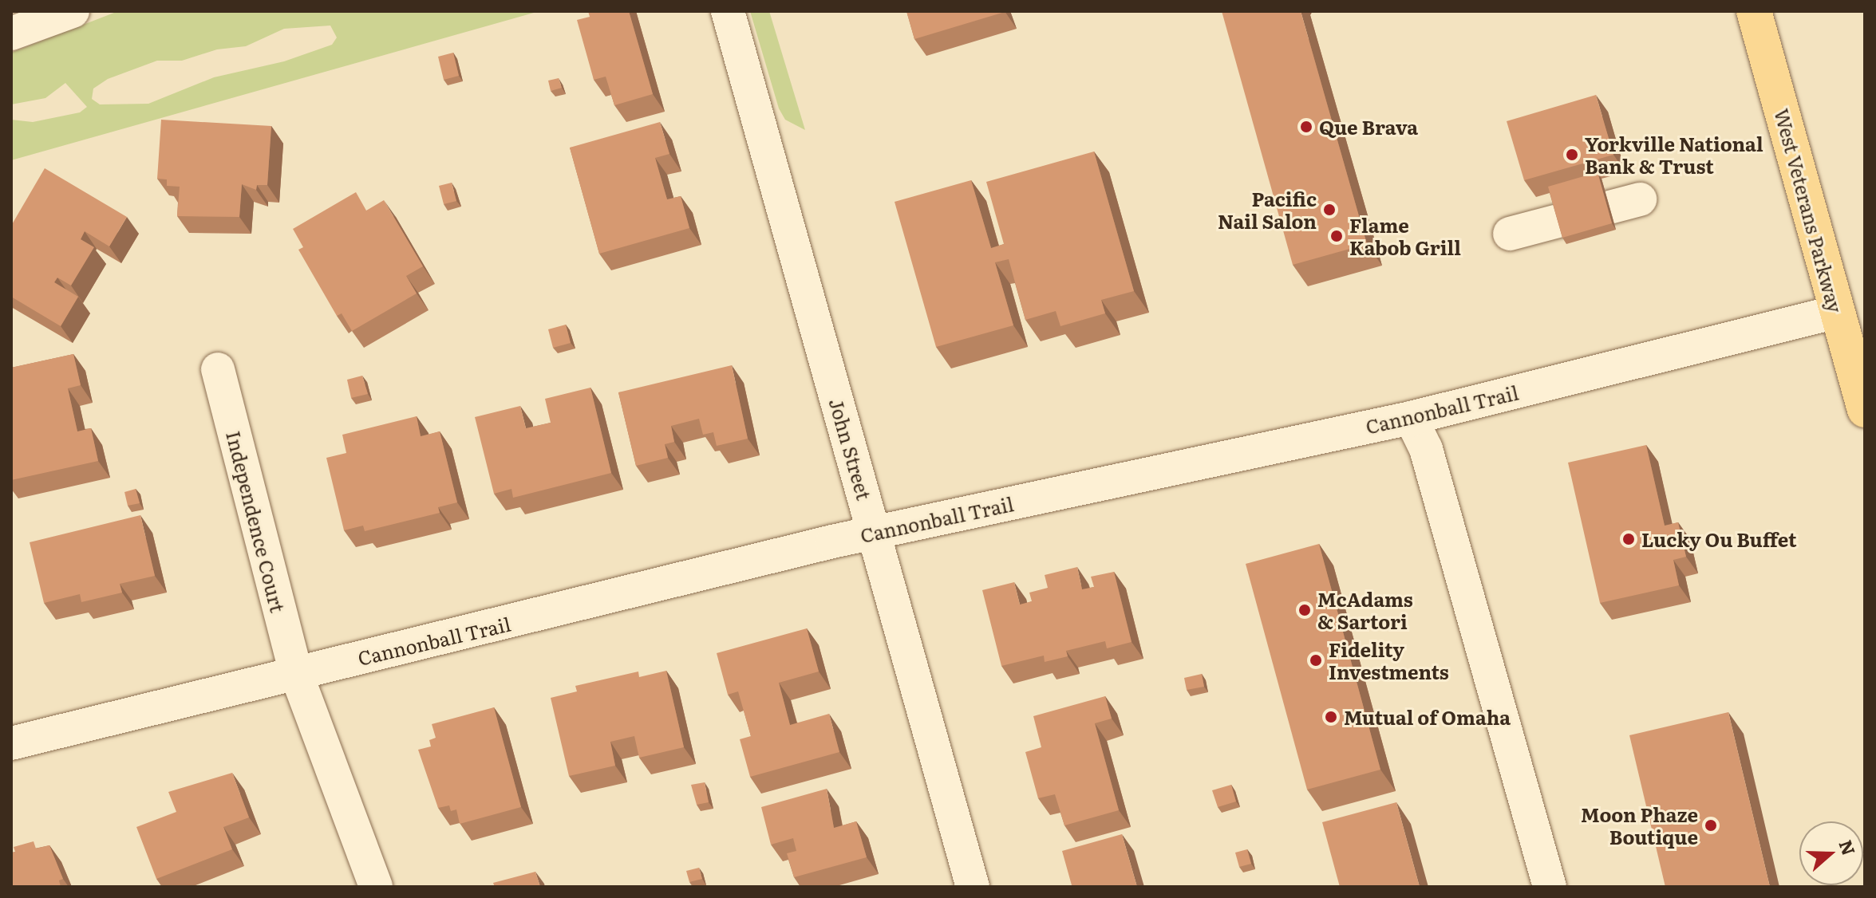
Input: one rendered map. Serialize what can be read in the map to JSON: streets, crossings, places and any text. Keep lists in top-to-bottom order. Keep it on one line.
{"streets":{"main road":["West Veterans Parkway"],"street":["Cannonball Trail","John Street","Independence Court"]},"crossings":[["West Veterans Parkway","Cannonball Trail"],["Cannonball Trail","John Street"],["Cannonball Trail","Independence Court"]],"places":["Que Brava","Yorkville National Bank & Trust","Pacific Nail Salon","Flame Kabob Grill","Lucky Ou Buffet","McAdams & Sartori","Fidelity Investments","Mutual of Omaha","Moon Phaze Boutique"],"north":"right"}
